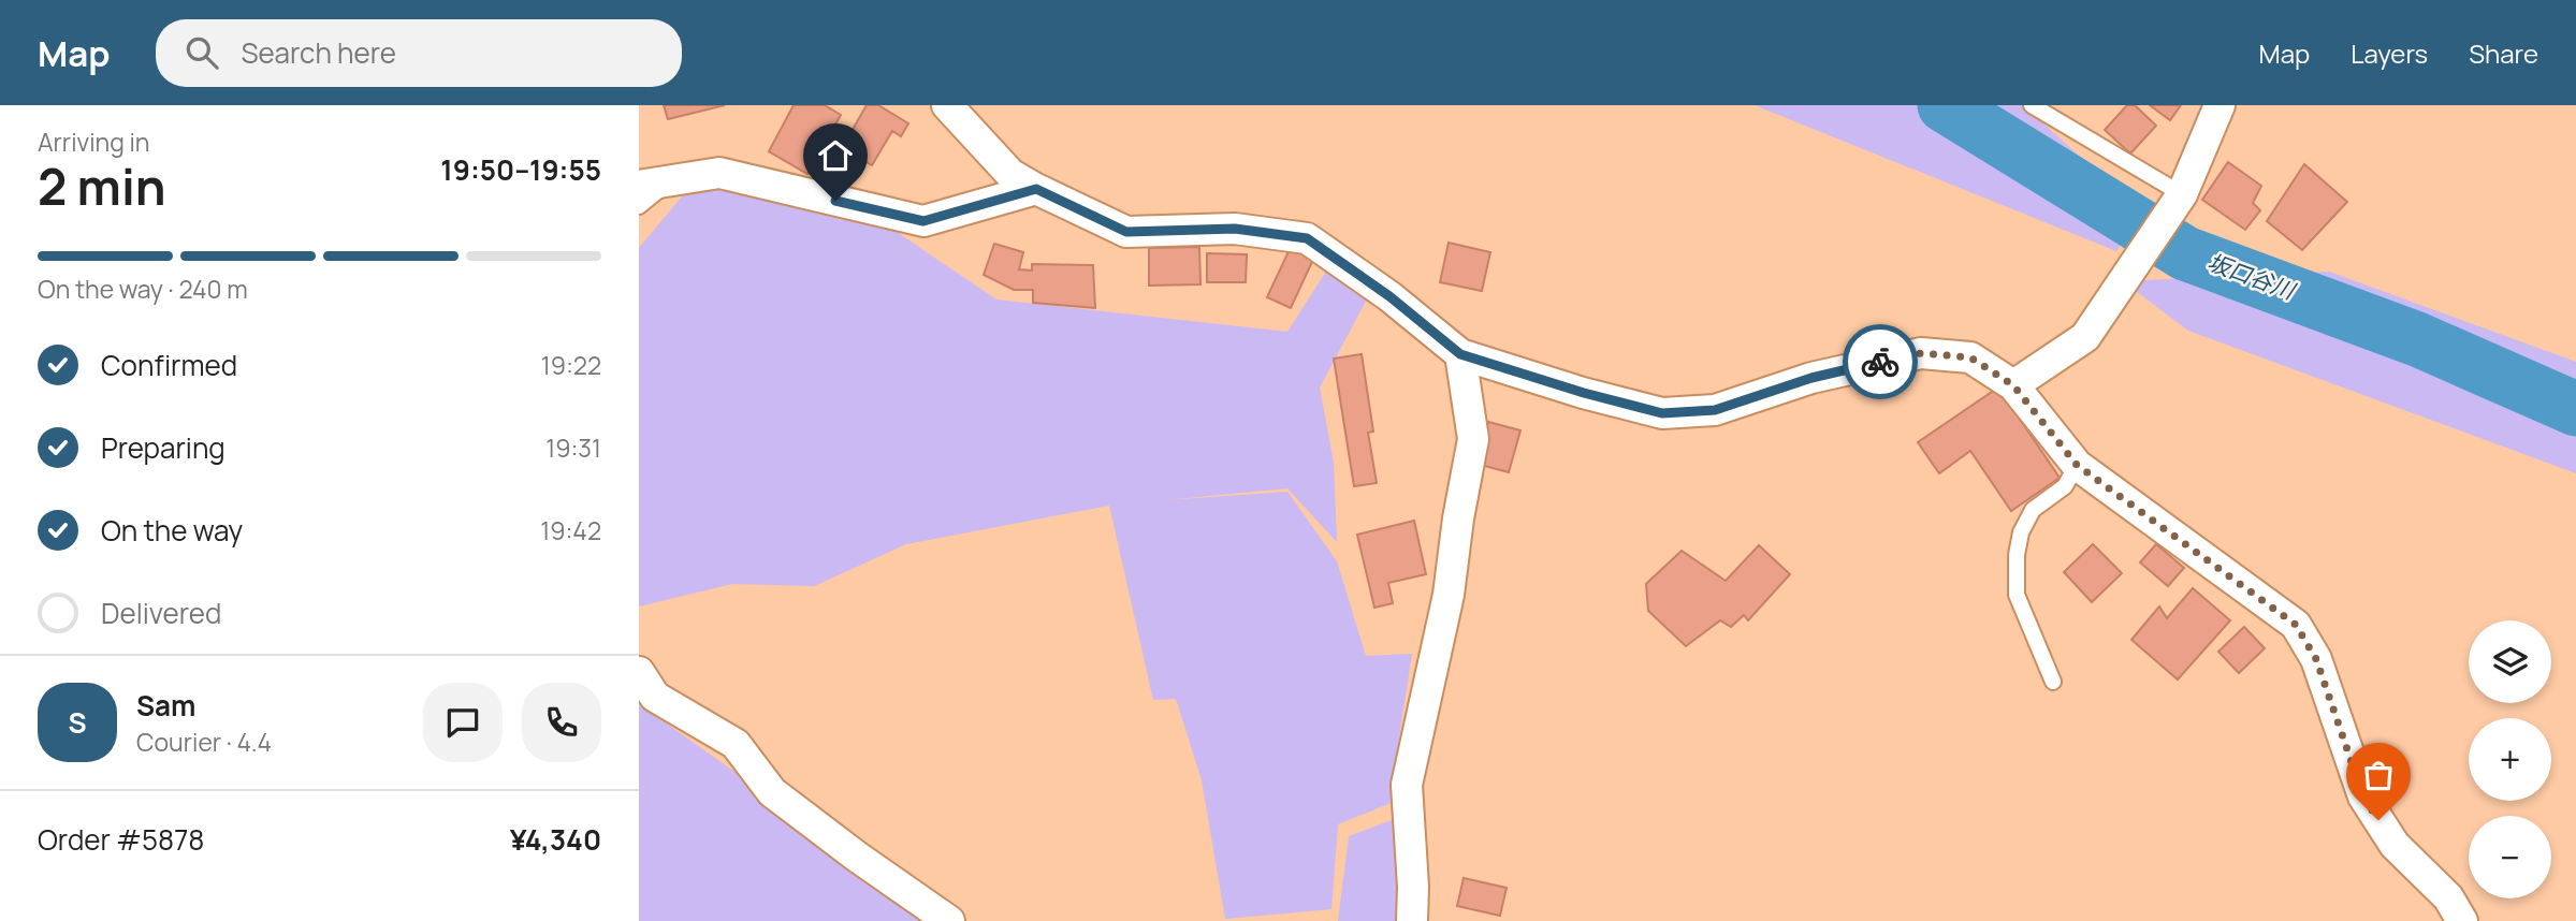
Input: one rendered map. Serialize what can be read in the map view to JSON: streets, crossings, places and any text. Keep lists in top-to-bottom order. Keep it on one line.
{"water":["坂口谷川"],"page":{"header":"Map","search":"Search here","nav":["Map","Layers","Share"],"heading":["2 min","Arriving in","19:50–19:55"],"panel":["Sam","Courier · 4.4","Order #5878","¥4,340"],"bar":"On the way · 240 m","list":[["Confirmed","19:22"],["Preparing","19:31"],["On the way","19:42"],"Delivered"],"map_buttons":["+","−"],"round":"S"}}
